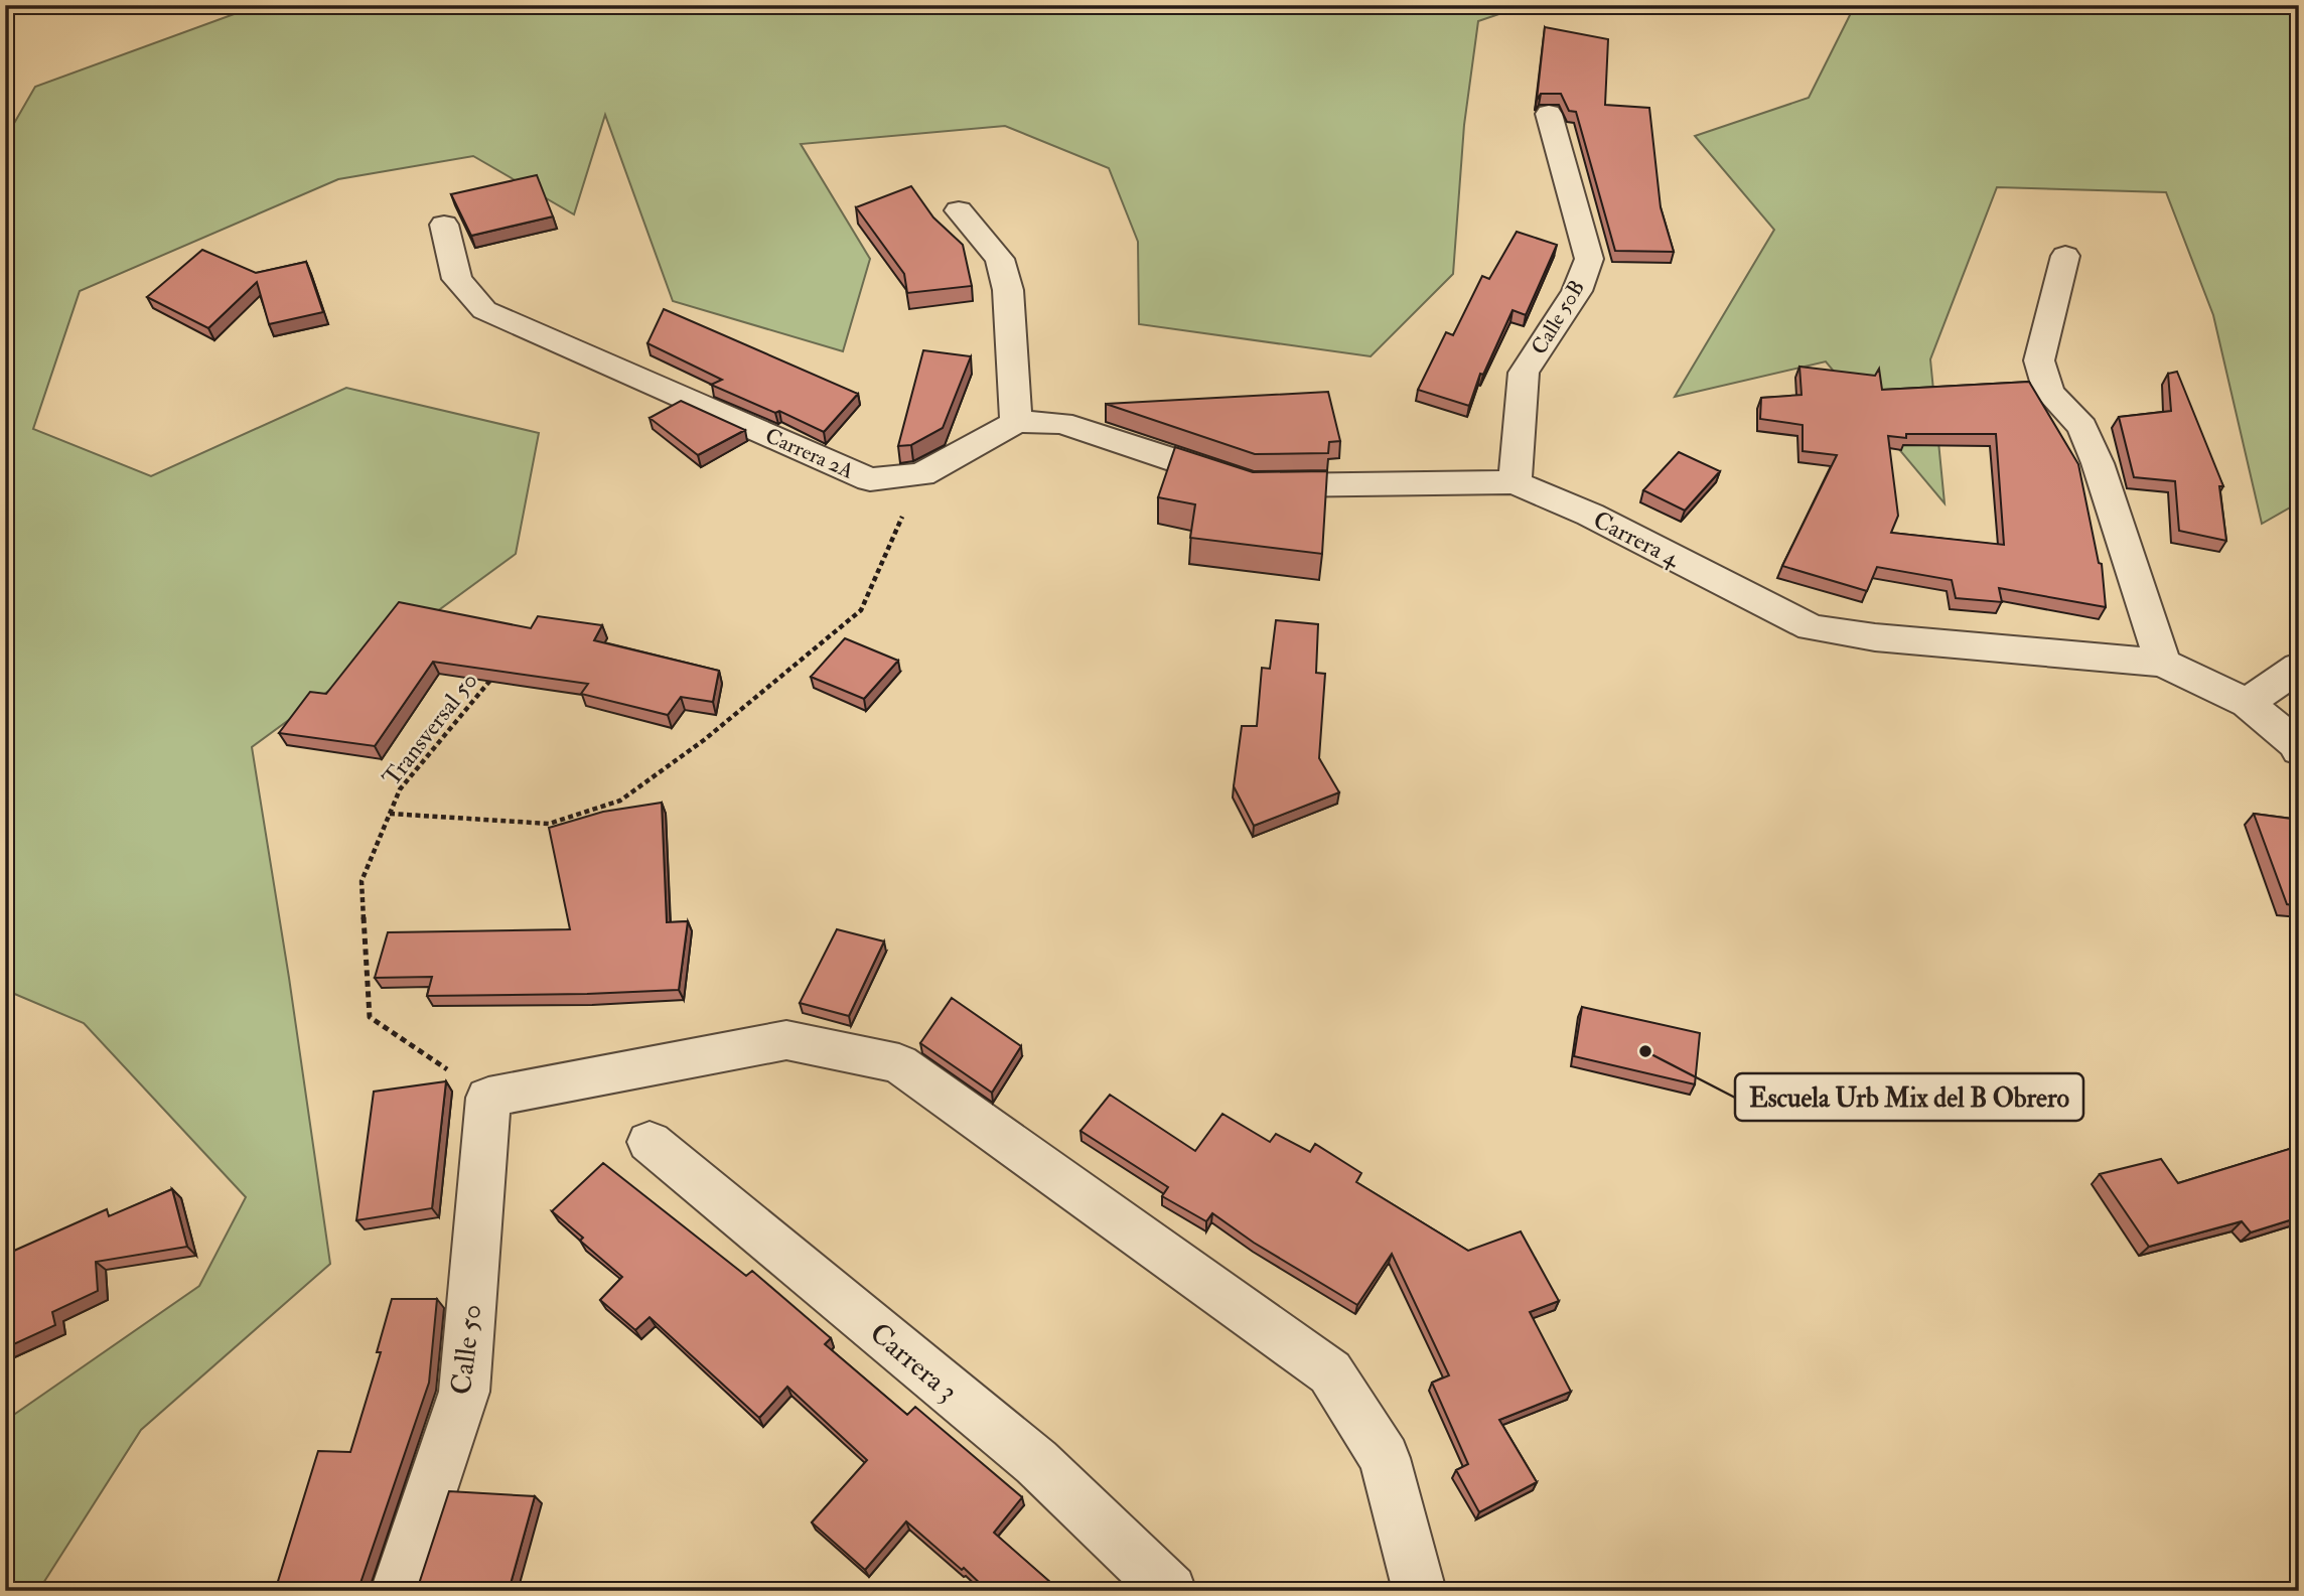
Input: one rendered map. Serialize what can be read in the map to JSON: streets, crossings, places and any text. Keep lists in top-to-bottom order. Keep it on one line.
{"streets":{"street":["Calle 50B","Carrera 2A","Carrera 4","Calle 50","Carrera 3"],"path":["Transversal 50"]},"crossings":[["Calle 50B","Carrera 4"],["Carrera 2A","Carrera 4"],["Transversal 50","Calle 50"]],"places":["Escuela Urb Mix del B Obrero"]}
